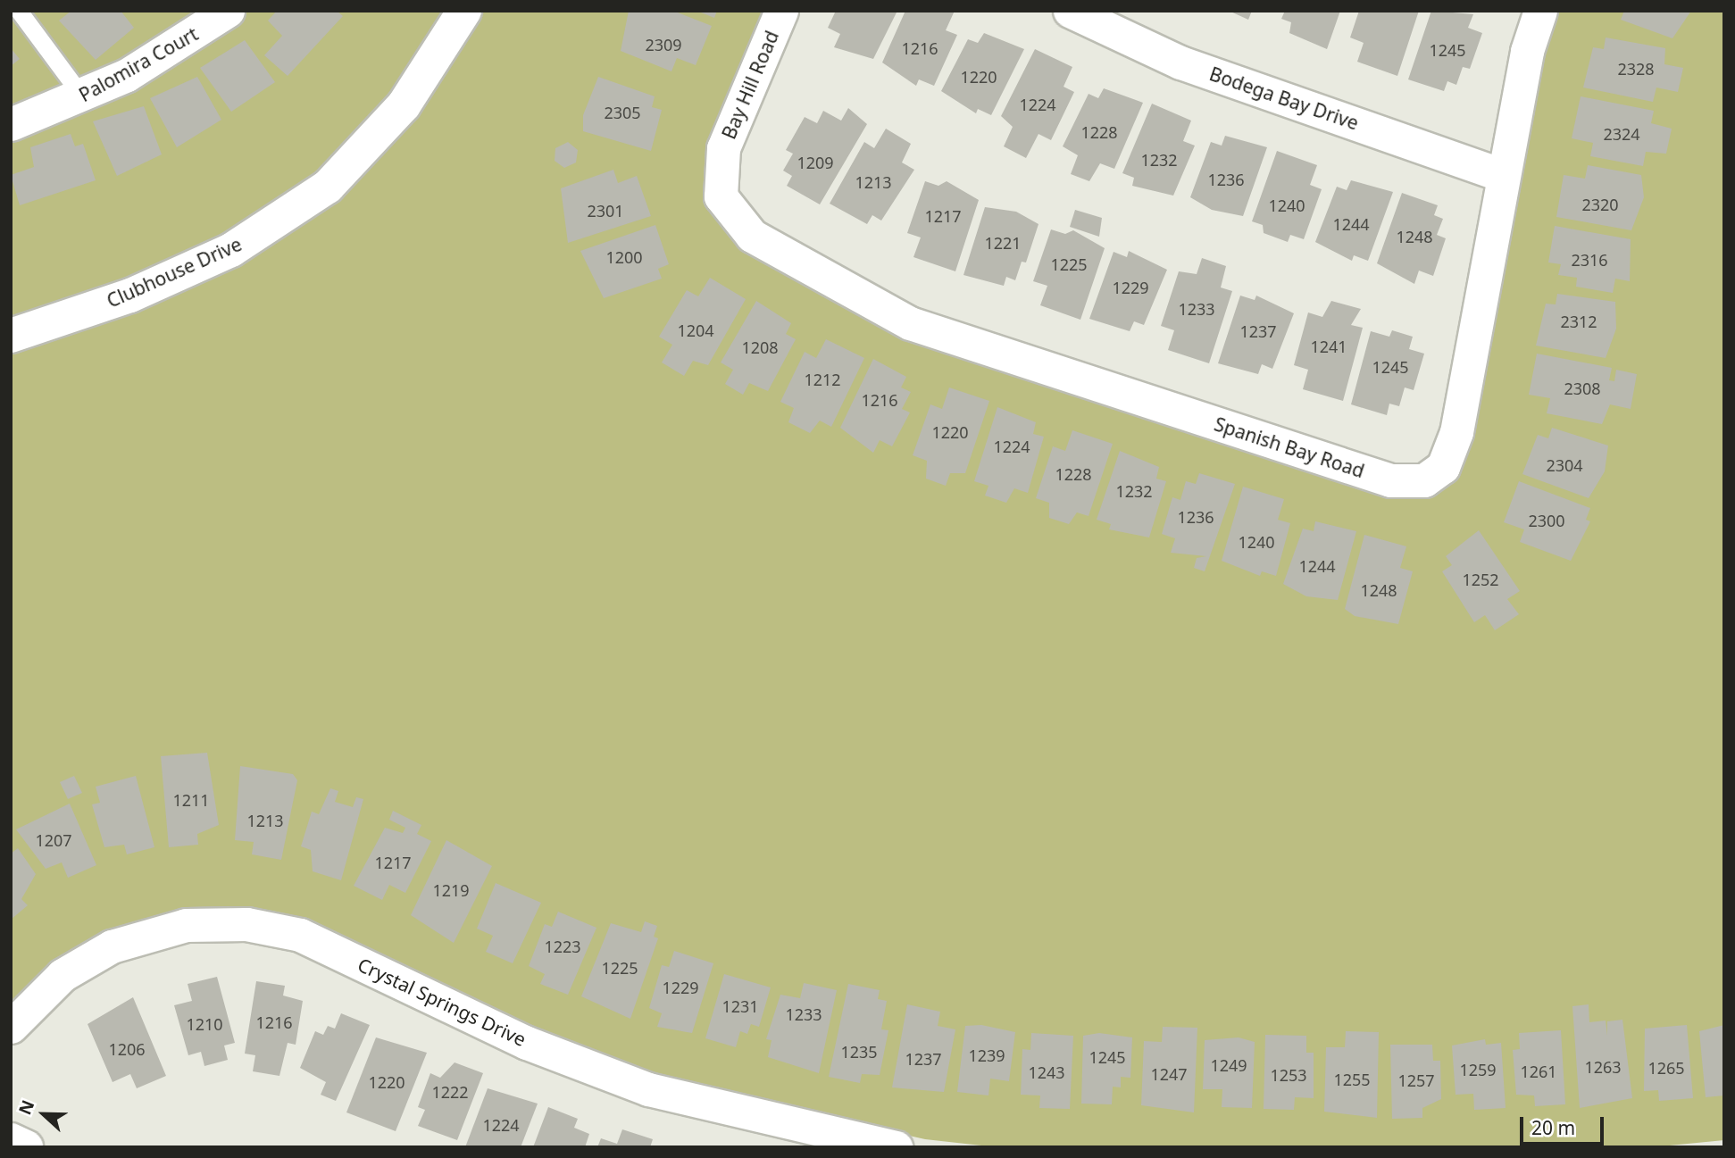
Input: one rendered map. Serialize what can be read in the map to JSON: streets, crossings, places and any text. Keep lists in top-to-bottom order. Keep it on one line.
{"streets":{"street":["Palomira Court","Bay Hill Road","Bodega Bay Drive","Clubhouse Drive","Spanish Bay Road","Crystal Springs Drive"]},"crossings":[["Bay Hill Road","Spanish Bay Road"],["Bodega Bay Drive","Spanish Bay Road"]],"house_numbers":["2309","1216","1245","2328","1220","1224","2305","1228","2324","1232","1209","1236","1213","2320","1240","2301","1217","1244","1248","1221","1200","2316","1225","1229","1233","2312","1204","1237","1241","1208","1245","1212","2308","1216","1220","1224","2304","1228","1232","1236","2300","1240","1244","1252","1248","1211","1213","1207","1217","1219","1223","1225","1229","1231","1233","1216","1210","1206","1235","1239","1245","1237","1249","1263","1265","1259","1261","1243","1247","1253","1255","1257","1220","1222","1224"],"scale_bar":"20 m","north":"left"}
